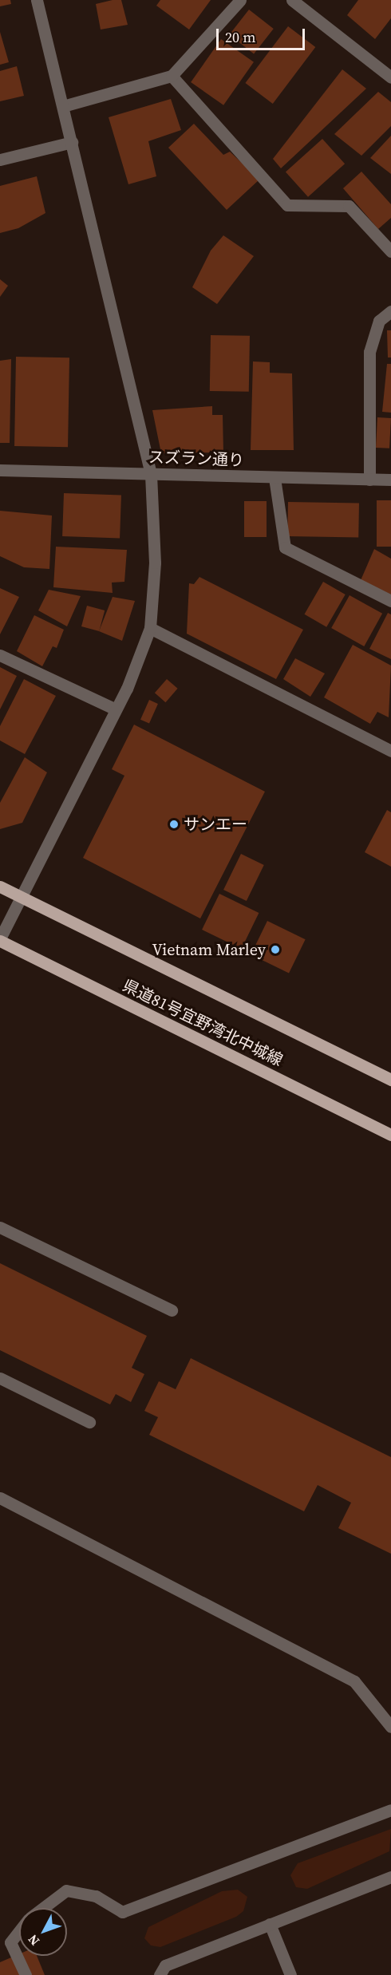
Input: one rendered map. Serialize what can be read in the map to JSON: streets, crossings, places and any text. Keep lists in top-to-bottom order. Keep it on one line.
{"streets":{"main road":["県道81号宜野湾北中城線"],"street":["スズラン通り"]},"places":["サンエー","Vietnam Marley"],"scale_bar":"20 m","north":"bottom left"}
